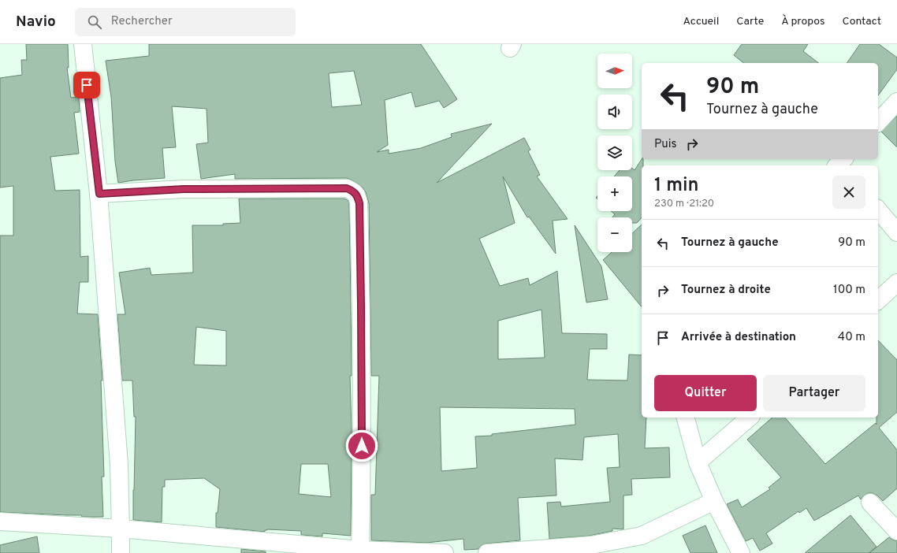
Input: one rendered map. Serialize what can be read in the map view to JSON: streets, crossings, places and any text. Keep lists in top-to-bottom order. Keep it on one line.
{"north":"right","page":{"header":"Navio","search":"Rechercher","nav":["Accueil","Carte","À propos","Contact"],"map_buttons":["+","−"],"turn":["90 m","Tournez à gauche"],"then":"Puis","heading":["1 min","230 m · 21:20"],"list":[{"name":"Tournez à gauche","value":"90 m"},{"name":"Tournez à droite","value":"100 m"},{"name":"Arrivée à destination","value":"40 m"}],"buttons":["Quitter","Partager"]}}
